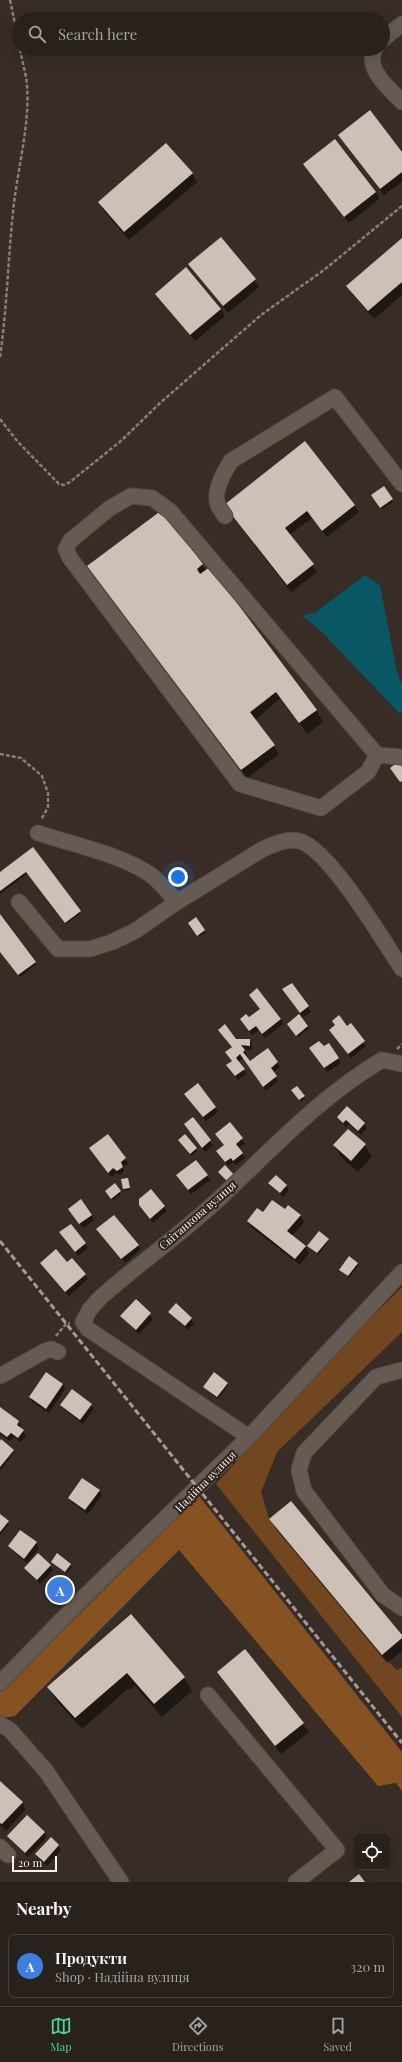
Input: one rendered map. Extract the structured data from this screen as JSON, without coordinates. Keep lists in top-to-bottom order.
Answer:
{
  "streets": {
    "street": ["Світанкова вулиця", "Надійна вулиця"]
  },
  "scale_bar": "20 m",
  "page": {
    "search": "Search here",
    "pins": "A",
    "scale": "20 m",
    "heading": "Nearby",
    "list": [
      {
        "mark": "A",
        "name": "Продукти",
        "note": "Shop · Надійна вулиця",
        "value": "320 m"
      }
    ],
    "nav": ["Map", "Directions", "Saved"]
  }
}
